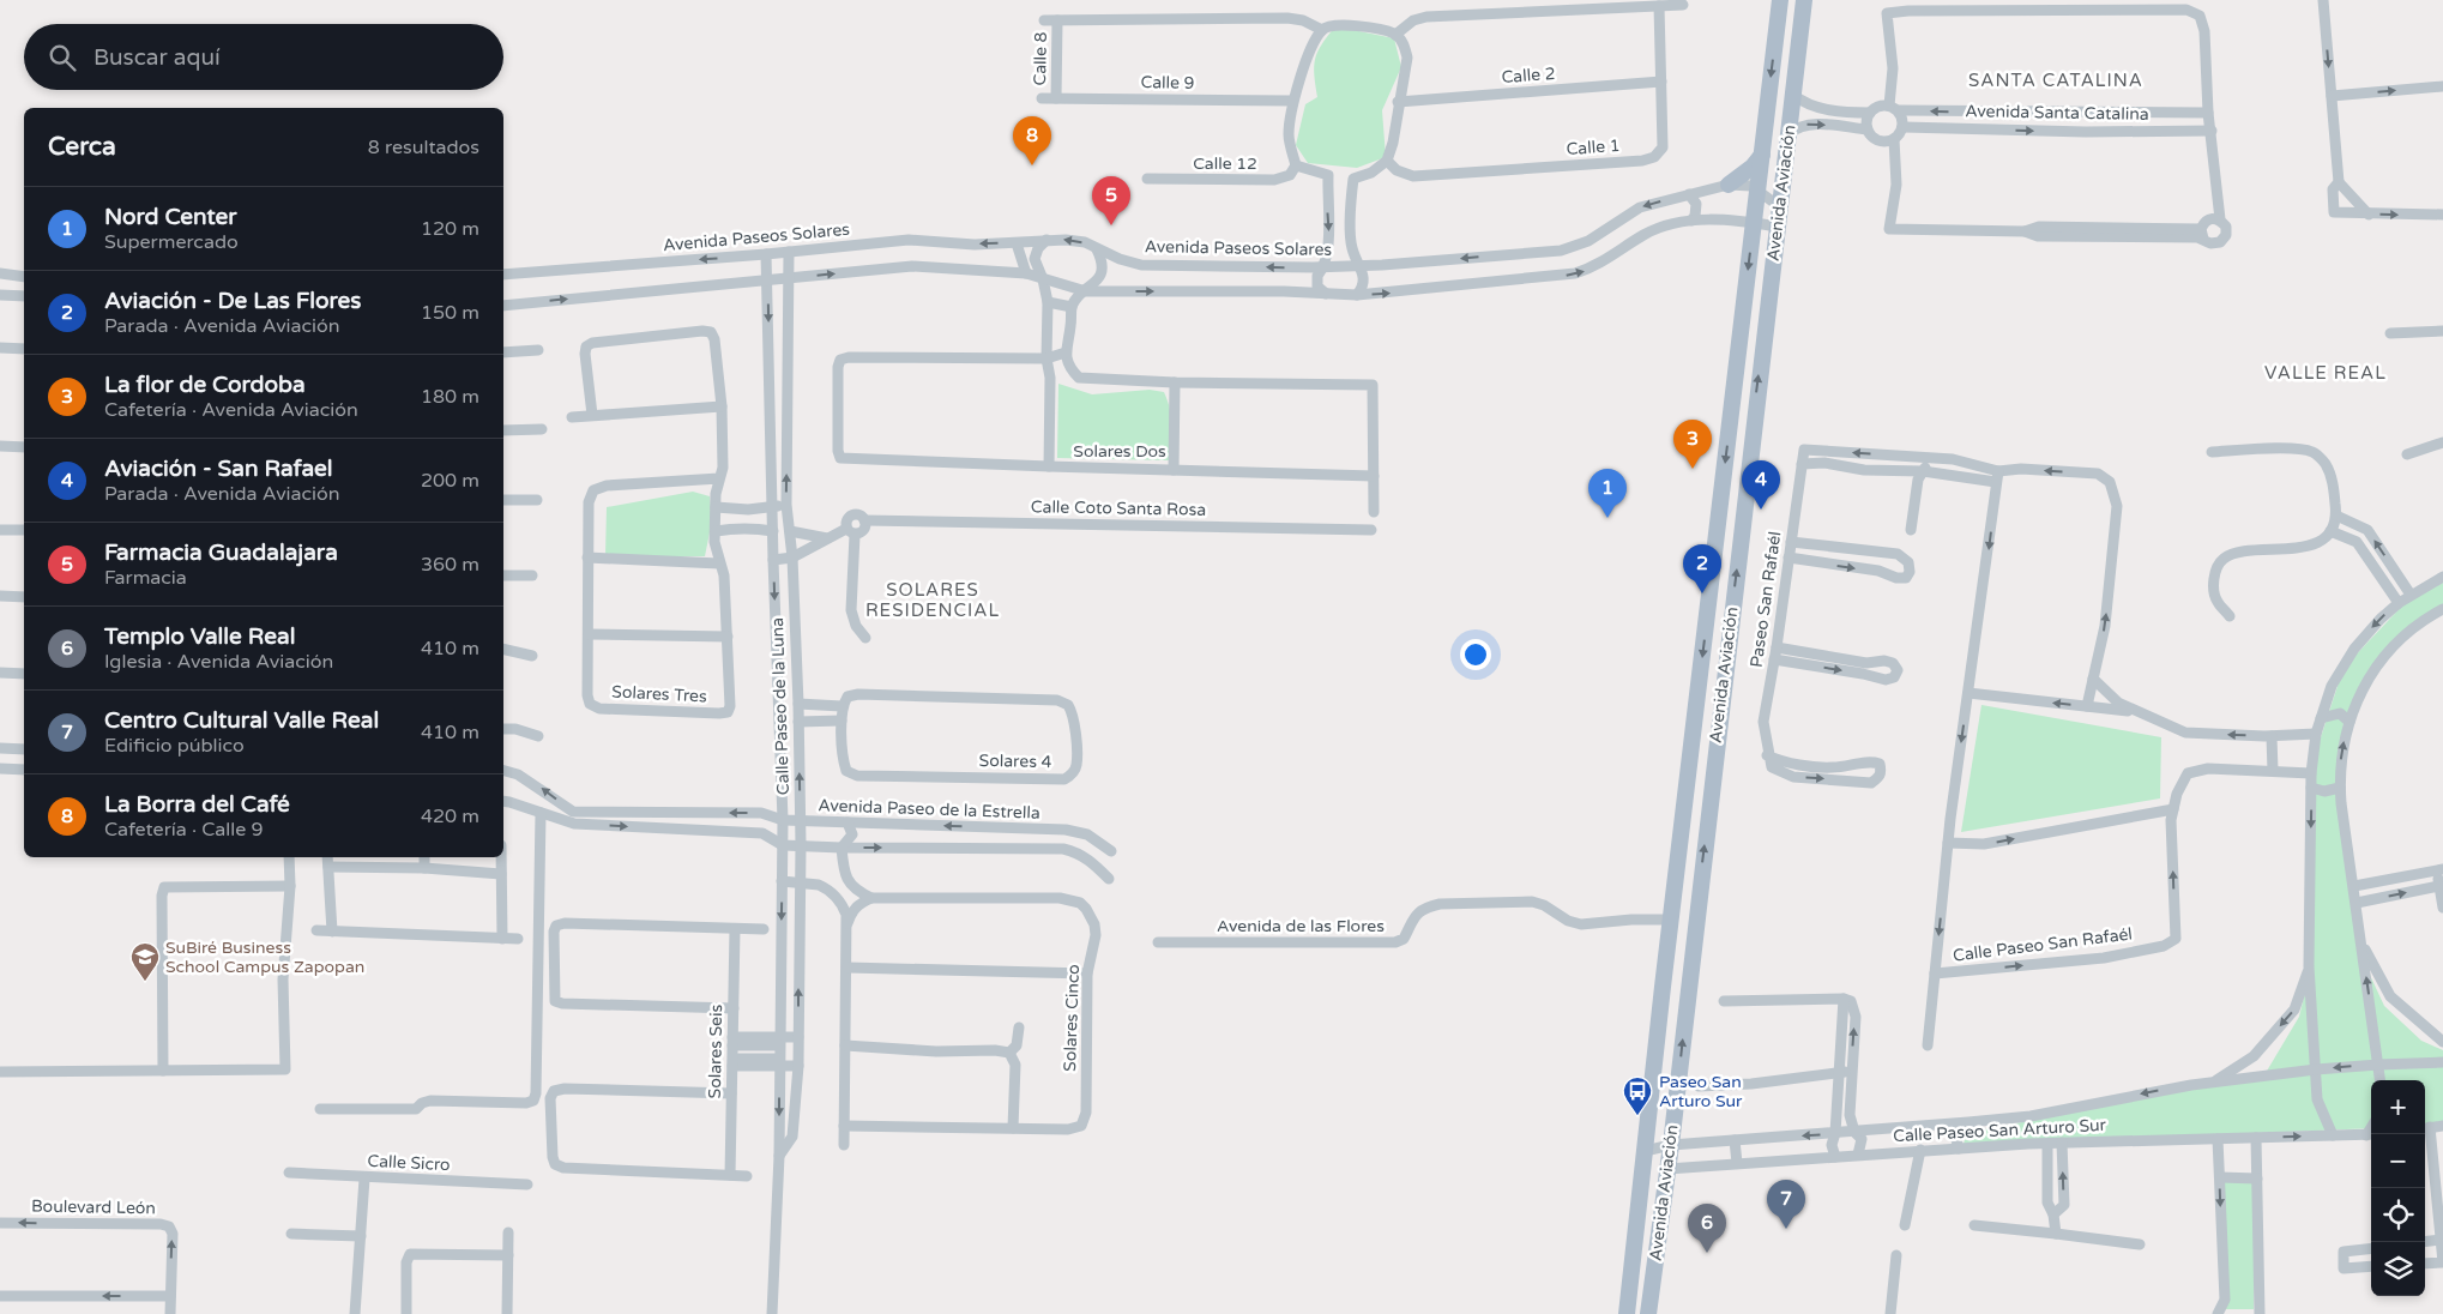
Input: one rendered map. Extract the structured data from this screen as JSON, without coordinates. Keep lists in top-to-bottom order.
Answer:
{
  "streets": {
    "main road": ["Avenida Aviación"],
    "street": [
      "Calle 8",
      "Calle 2",
      "Calle 9",
      "Avenida Santa Catalina",
      "Calle 1",
      "Calle 12",
      "Avenida Paseos Solares",
      "Solares Dos",
      "Calle Coto Santa Rosa",
      "Paseo San Rafaél",
      "Solares Tres",
      "Calle Paseo de la Luna",
      "Solares 4",
      "Avenida Paseo de la Estrella",
      "Avenida de las Flores",
      "Calle Paseo San Rafaél",
      "Solares Cinco",
      "Solares Seis",
      "Calle Paseo San Arturo Sur",
      "Calle Sicro",
      "Boulevard León"
    ]
  },
  "crossings": [
    ["Calle 8", "Calle 9"],
    ["Calle 2", "Calle 1"],
    ["Avenida Aviación", "Avenida Paseos Solares"],
    ["Avenida Aviación", "Avenida de las Flores"],
    ["Avenida Aviación", "Calle Paseo San Arturo Sur"],
    ["Avenida Paseos Solares", "Solares Dos"],
    ["Avenida Paseos Solares", "Calle Paseo de la Luna"],
    ["Calle Coto Santa Rosa", "Calle Paseo de la Luna"],
    ["Calle Paseo de la Luna", "Solares 4"],
    ["Calle Paseo de la Luna", "Avenida Paseo de la Estrella"]
  ],
  "districts": ["SANTA CATALINA", "VALLE REAL", "SOLARES RESIDENCIAL"],
  "places": {
    "school or university": ["SuBiré Business School Campus Zapopan"],
    "bus stop": ["Paseo San Arturo Sur"]
  },
  "page": {
    "search": "Buscar aquí",
    "heading": ["Cerca", "8 resultados"],
    "pins": [
      "8",
      "5",
      "3",
      "4",
      "1",
      "2",
      "7",
      "6"
    ],
    "list": [
      {
        "mark": "1",
        "name": "Nord Center",
        "note": "Supermercado",
        "value": "120 m"
      },
      {
        "mark": "2",
        "name": "Aviación - De Las Flores",
        "note": "Parada · Avenida Aviación",
        "value": "150 m"
      },
      {
        "mark": "3",
        "name": "La flor de Cordoba",
        "note": "Cafetería · Avenida Aviación",
        "value": "180 m"
      },
      {
        "mark": "4",
        "name": "Aviación - San Rafael",
        "note": "Parada · Avenida Aviación",
        "value": "200 m"
      },
      {
        "mark": "5",
        "name": "Farmacia Guadalajara",
        "note": "Farmacia",
        "value": "360 m"
      },
      {
        "mark": "6",
        "name": "Templo Valle Real",
        "note": "Iglesia · Avenida Aviación",
        "value": "410 m"
      },
      {
        "mark": "7",
        "name": "Centro Cultural Valle Real",
        "note": "Edificio público",
        "value": "410 m"
      },
      {
        "mark": "8",
        "name": "La Borra del Café",
        "note": "Cafetería · Calle 9",
        "value": "420 m"
      }
    ],
    "map_buttons": ["+", "−"]
  }
}
